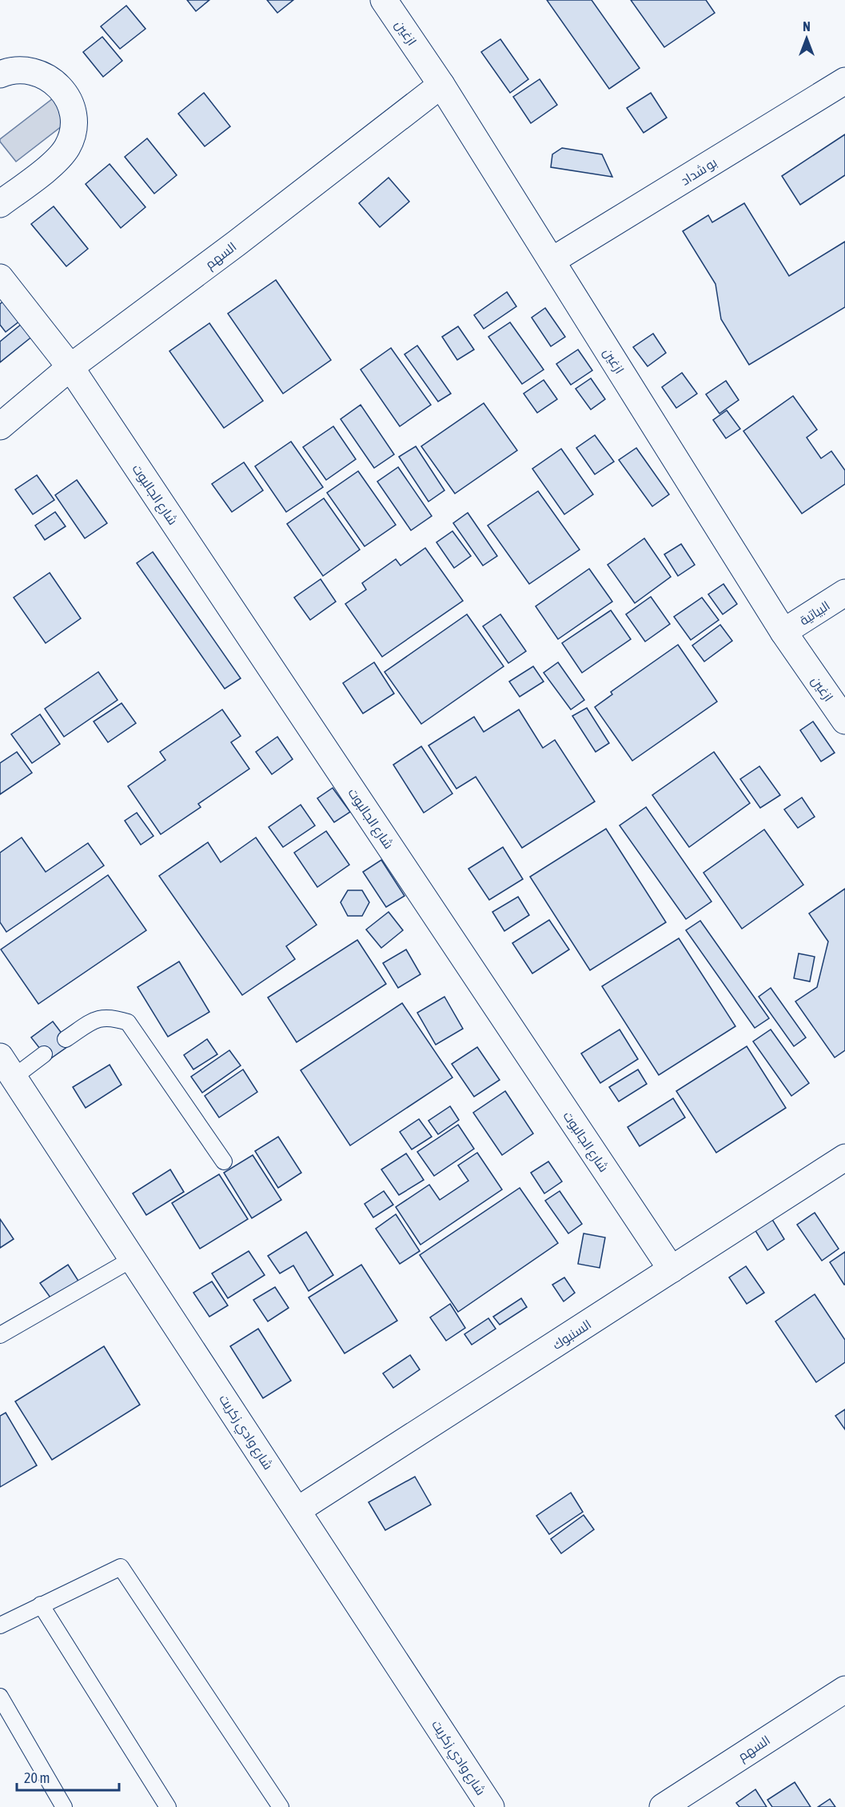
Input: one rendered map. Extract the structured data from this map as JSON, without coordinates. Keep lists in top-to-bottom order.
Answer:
{
  "streets": {
    "street": [
      "ازغين",
      "بو شداد",
      "السهم",
      "شارع الجالبوت",
      "البياتية",
      "السنبوك",
      "شارع وادي زكريت"
    ]
  },
  "crossings": [
    ["ازغين", "بو شداد"],
    ["ازغين", "السهم"],
    ["ازغين", "البياتية"],
    ["السهم", "شارع الجالبوت"],
    ["شارع الجالبوت", "السنبوك"],
    ["السنبوك", "شارع وادي زكريت"]
  ],
  "scale_bar": "20 m",
  "north": "top"
}
